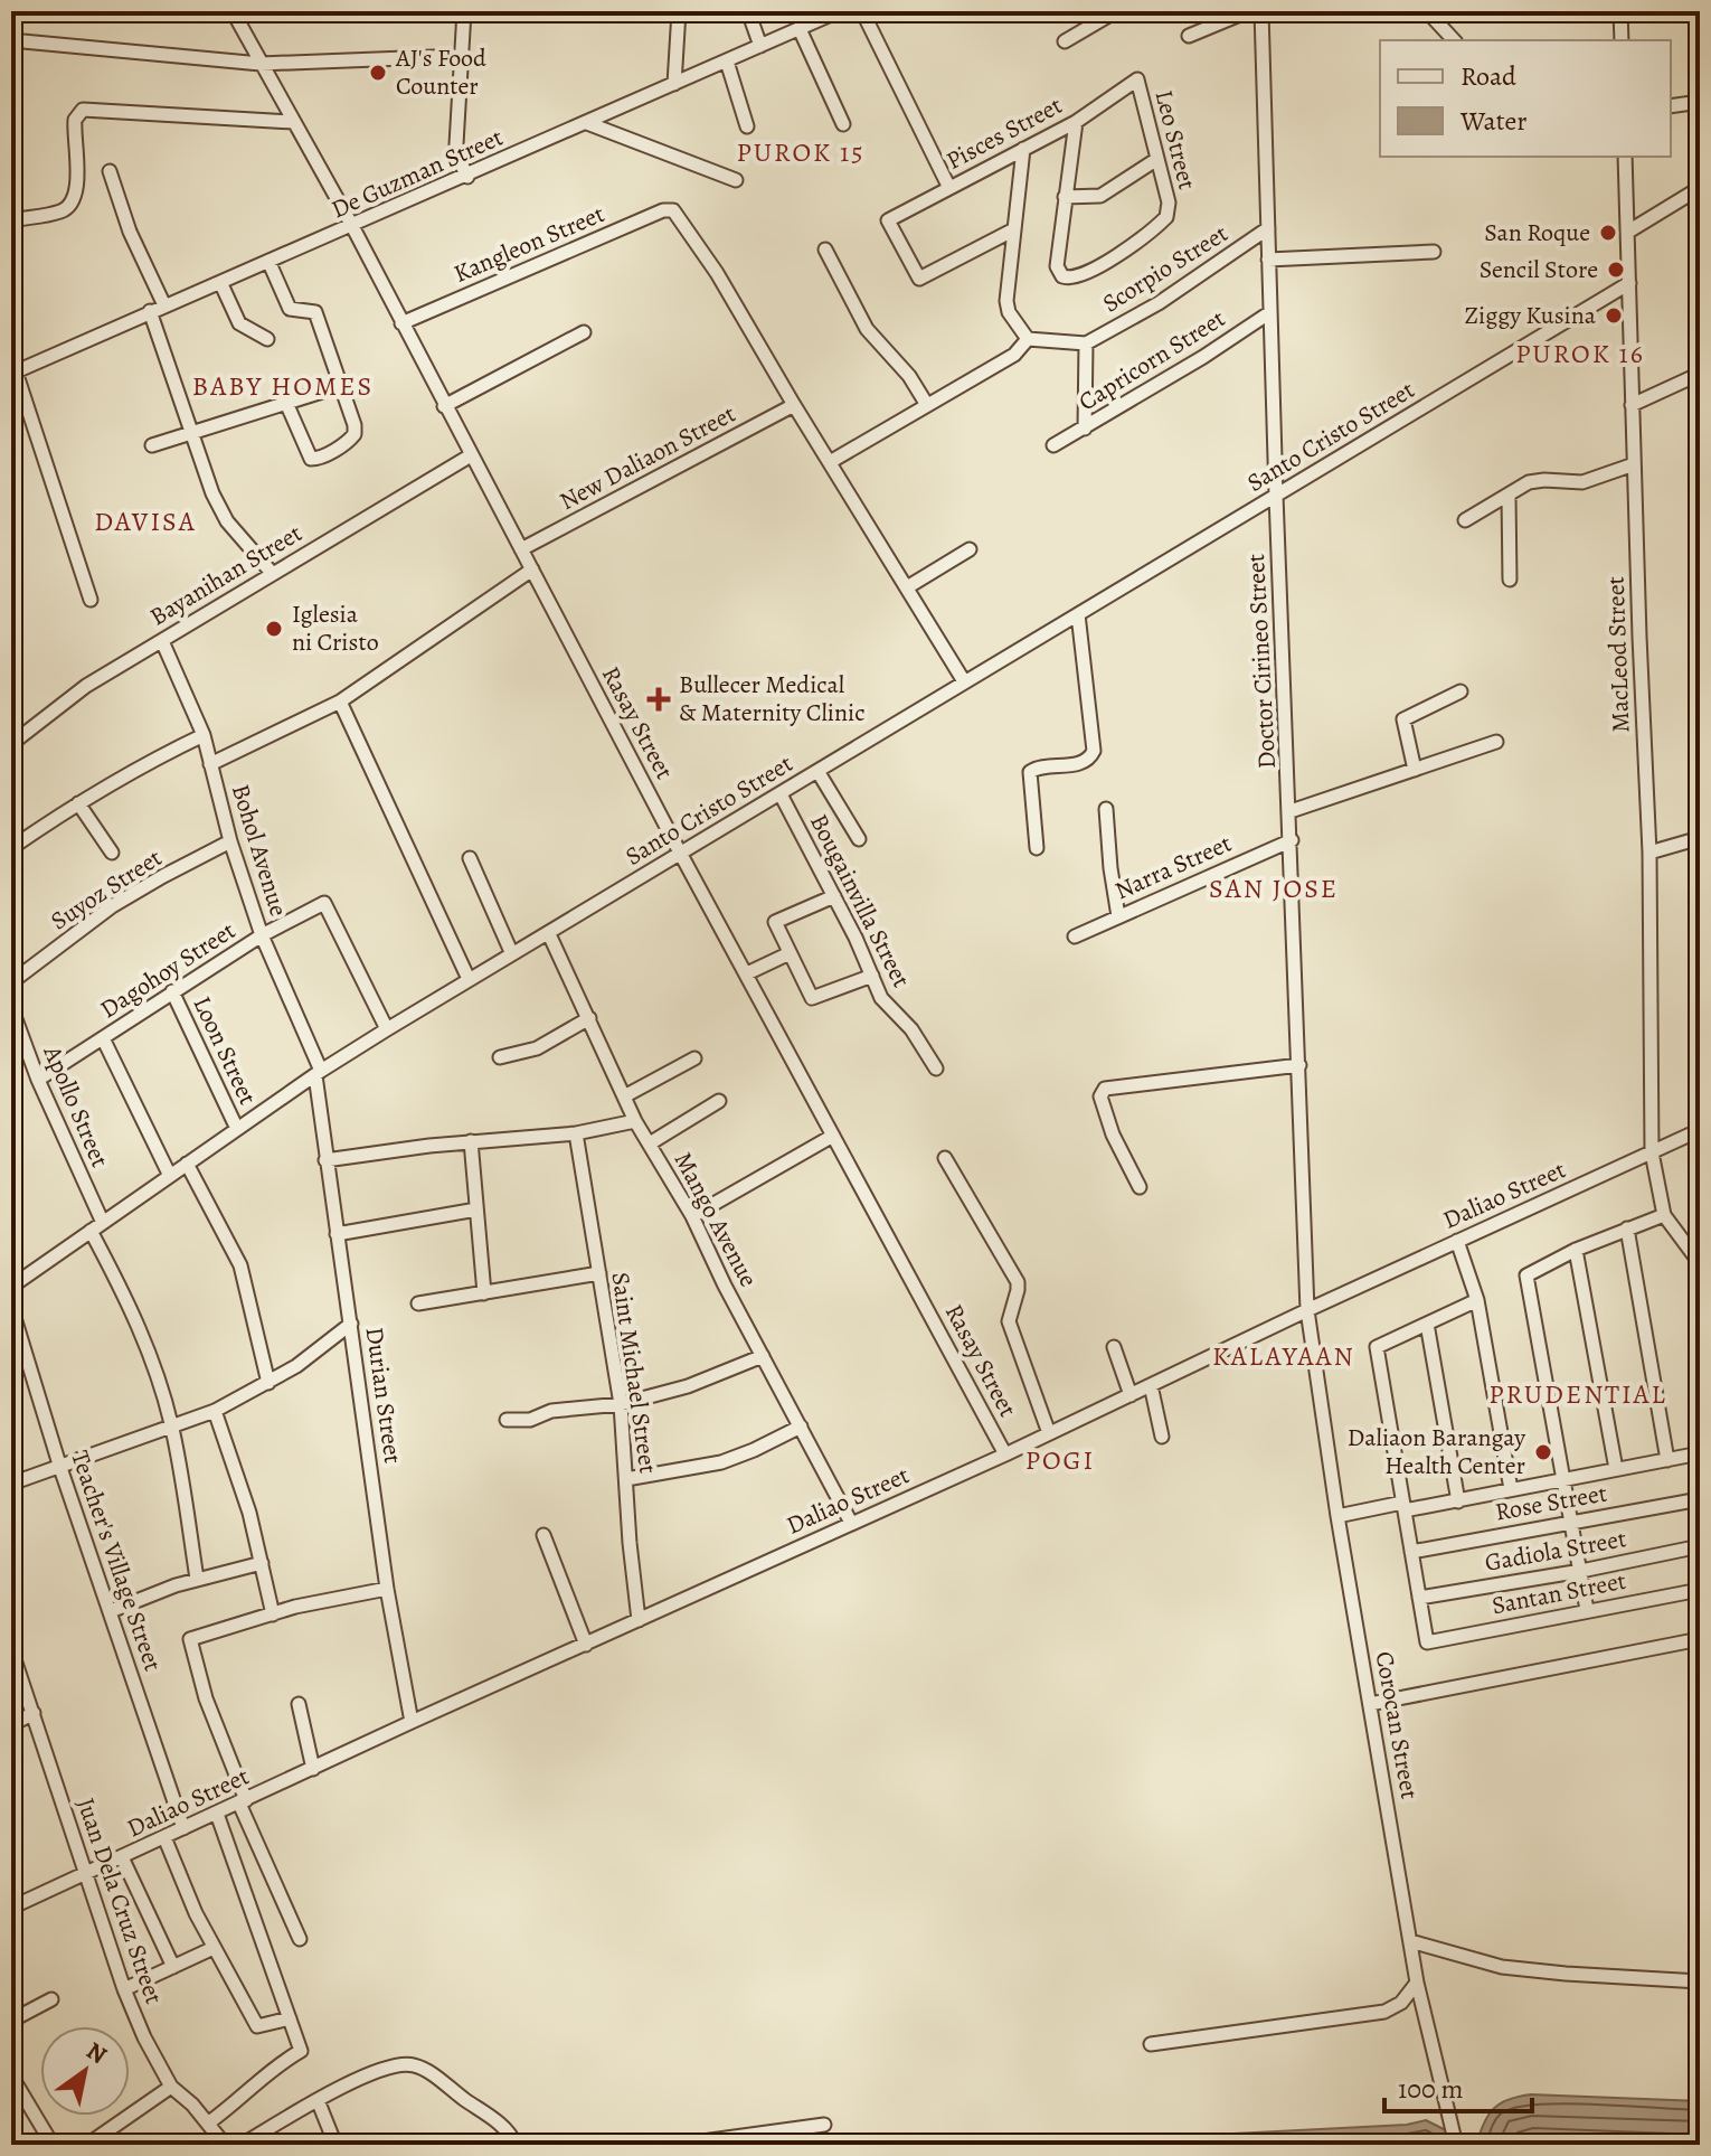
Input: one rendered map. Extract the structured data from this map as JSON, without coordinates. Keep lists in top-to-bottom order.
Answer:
{
  "streets": {
    "street": [
      "Pisces Street",
      "Leo Street",
      "De Guzman Street",
      "Kangleon Street",
      "Scorpio Street",
      "Capricorn Street",
      "Santo Cristo Street",
      "New Daliaon Street",
      "Bayanihan Street",
      "MacLeod Street",
      "Doctor Cirineo Street",
      "Rasay Street",
      "Bohol Avenue",
      "Narra Street",
      "Suyoz Street",
      "Bougainvilla Street",
      "Dagohoy Street",
      "Loon Street",
      "Apollo Street",
      "Daliao Street",
      "Mango Avenue",
      "Saint Michael Street",
      "Durian Street",
      "Rose Street",
      "Gadiola Street",
      "Teacher's Village Street",
      "Santan Street",
      "Corocan Street",
      "Juan Dela Cruz Street"
    ]
  },
  "crossings": [
    ["Pisces Street", "Leo Street"],
    ["De Guzman Street", "Rasay Street"],
    ["Kangleon Street", "New Daliaon Street"],
    ["Kangleon Street", "Rasay Street"],
    ["Scorpio Street", "Doctor Cirineo Street"],
    ["Capricorn Street", "Doctor Cirineo Street"],
    ["Santo Cristo Street", "MacLeod Street"],
    ["Santo Cristo Street", "Doctor Cirineo Street"],
    ["Santo Cristo Street", "Rasay Street"],
    ["Santo Cristo Street", "Bohol Avenue"],
    ["Santo Cristo Street", "Bougainvilla Street"],
    ["Santo Cristo Street", "Dagohoy Street"],
    ["Santo Cristo Street", "Loon Street"],
    ["Santo Cristo Street", "Apollo Street"],
    ["Santo Cristo Street", "Mango Avenue"],
    ["Santo Cristo Street", "Durian Street"],
    ["New Daliaon Street", "Rasay Street"],
    ["Bayanihan Street", "Rasay Street"],
    ["Bayanihan Street", "Bohol Avenue"],
    ["MacLeod Street", "Daliao Street"],
    ["Doctor Cirineo Street", "Narra Street"],
    ["Doctor Cirineo Street", "Daliao Street"],
    ["Doctor Cirineo Street", "Corocan Street"],
    ["Rasay Street", "Daliao Street"],
    ["Bohol Avenue", "Suyoz Street"],
    ["Bohol Avenue", "Dagohoy Street"],
    ["Bohol Avenue", "Durian Street"],
    ["Dagohoy Street", "Loon Street"],
    ["Dagohoy Street", "Apollo Street"],
    ["Daliao Street", "Mango Avenue"],
    ["Daliao Street", "Saint Michael Street"],
    ["Daliao Street", "Durian Street"],
    ["Daliao Street", "Teacher's Village Street"],
    ["Daliao Street", "Corocan Street"],
    ["Daliao Street", "Juan Dela Cruz Street"],
    ["Gadiola Street", "Santan Street"]
  ],
  "districts": [
    "PUROK 15",
    "PUROK 16",
    "BABY HOMES",
    "DAVISA",
    "SAN JOSE",
    "KALAYAAN",
    "PRUDENTIAL",
    "POGI"
  ],
  "places": {
    "other": [
      "AJ's Food Counter",
      "San Roque",
      "Sencil Store",
      "Ziggy Kusina",
      "Iglesia ni Cristo",
      "Daliaon Barangay Health Center"
    ],
    "health": ["Bullecer Medical & Maternity Clinic"]
  },
  "legend": ["Road", "Water"],
  "scale_bar": "100 m",
  "north": "top right"
}
